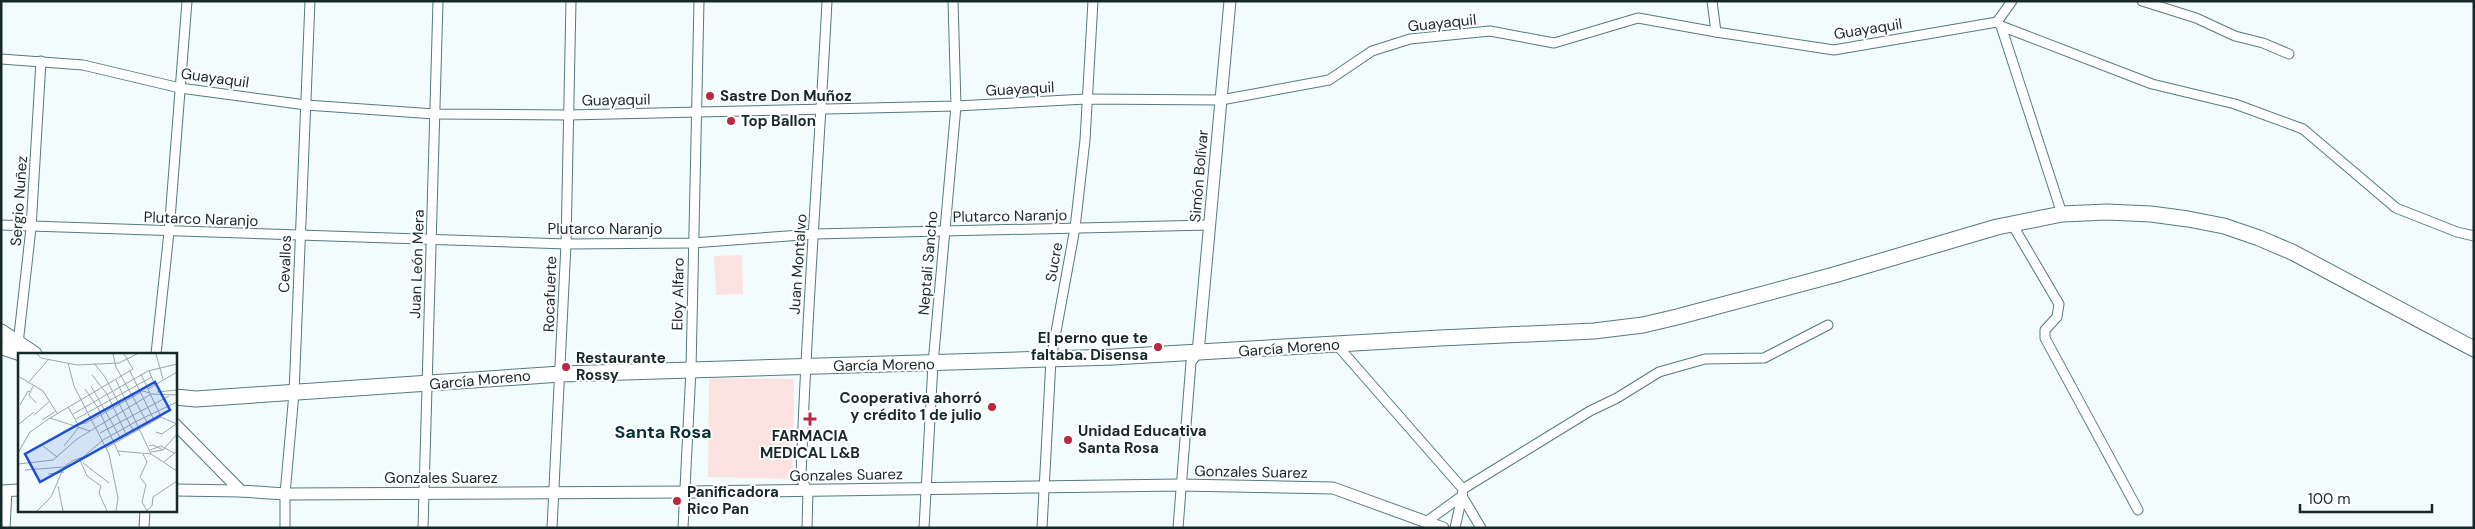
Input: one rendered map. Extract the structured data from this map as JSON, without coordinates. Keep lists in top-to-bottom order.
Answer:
{
  "streets": {
    "highway": ["García Moreno"],
    "street": [
      "Guayaquil",
      "Simón Bolívar",
      "Sergio Nuñez",
      "Plutarco Naranjo",
      "Sucre",
      "Neptali Sancho",
      "Cevallos",
      "Juan León Mera",
      "Juan Montalvo",
      "Rocafuerte",
      "Eloy Alfaro",
      "Gonzales Suarez"
    ]
  },
  "crossings": [
    ["Guayaquil", "Simón Bolívar"],
    ["Guayaquil", "Sergio Nuñez"],
    ["Guayaquil", "Sucre"],
    ["Guayaquil", "Neptali Sancho"],
    ["Guayaquil", "Cevallos"],
    ["Guayaquil", "Juan León Mera"],
    ["Guayaquil", "Juan Montalvo"],
    ["Guayaquil", "Rocafuerte"],
    ["Guayaquil", "Eloy Alfaro"],
    ["Simón Bolívar", "Plutarco Naranjo"],
    ["Simón Bolívar", "García Moreno"],
    ["Sergio Nuñez", "Plutarco Naranjo"],
    ["Plutarco Naranjo", "Sucre"],
    ["Plutarco Naranjo", "Neptali Sancho"],
    ["Plutarco Naranjo", "Cevallos"],
    ["Plutarco Naranjo", "Juan León Mera"],
    ["Plutarco Naranjo", "Juan Montalvo"],
    ["Plutarco Naranjo", "Rocafuerte"],
    ["Plutarco Naranjo", "Eloy Alfaro"],
    ["Sucre", "García Moreno"],
    ["Sucre", "Gonzales Suarez"],
    ["Neptali Sancho", "García Moreno"],
    ["Neptali Sancho", "Gonzales Suarez"],
    ["Cevallos", "García Moreno"],
    ["Cevallos", "Gonzales Suarez"],
    ["Juan León Mera", "García Moreno"],
    ["Juan León Mera", "Gonzales Suarez"],
    ["Juan Montalvo", "García Moreno"],
    ["Juan Montalvo", "Gonzales Suarez"],
    ["Rocafuerte", "García Moreno"],
    ["Rocafuerte", "Gonzales Suarez"],
    ["Eloy Alfaro", "García Moreno"],
    ["Eloy Alfaro", "Gonzales Suarez"]
  ],
  "districts": ["Santa Rosa"],
  "places": {
    "other": [
      "Sastre Don Muñoz",
      "Top Ballon",
      "El perno que te faltaba. Disensa",
      "Restaurante Rossy",
      "Cooperativa ahorró y crédito 1 de julio",
      "Unidad Educativa Santa Rosa",
      "Panificadora Rico Pan"
    ],
    "health": ["FARMACIA MEDICAL L&B"]
  },
  "scale_bar": "100 m"
}
